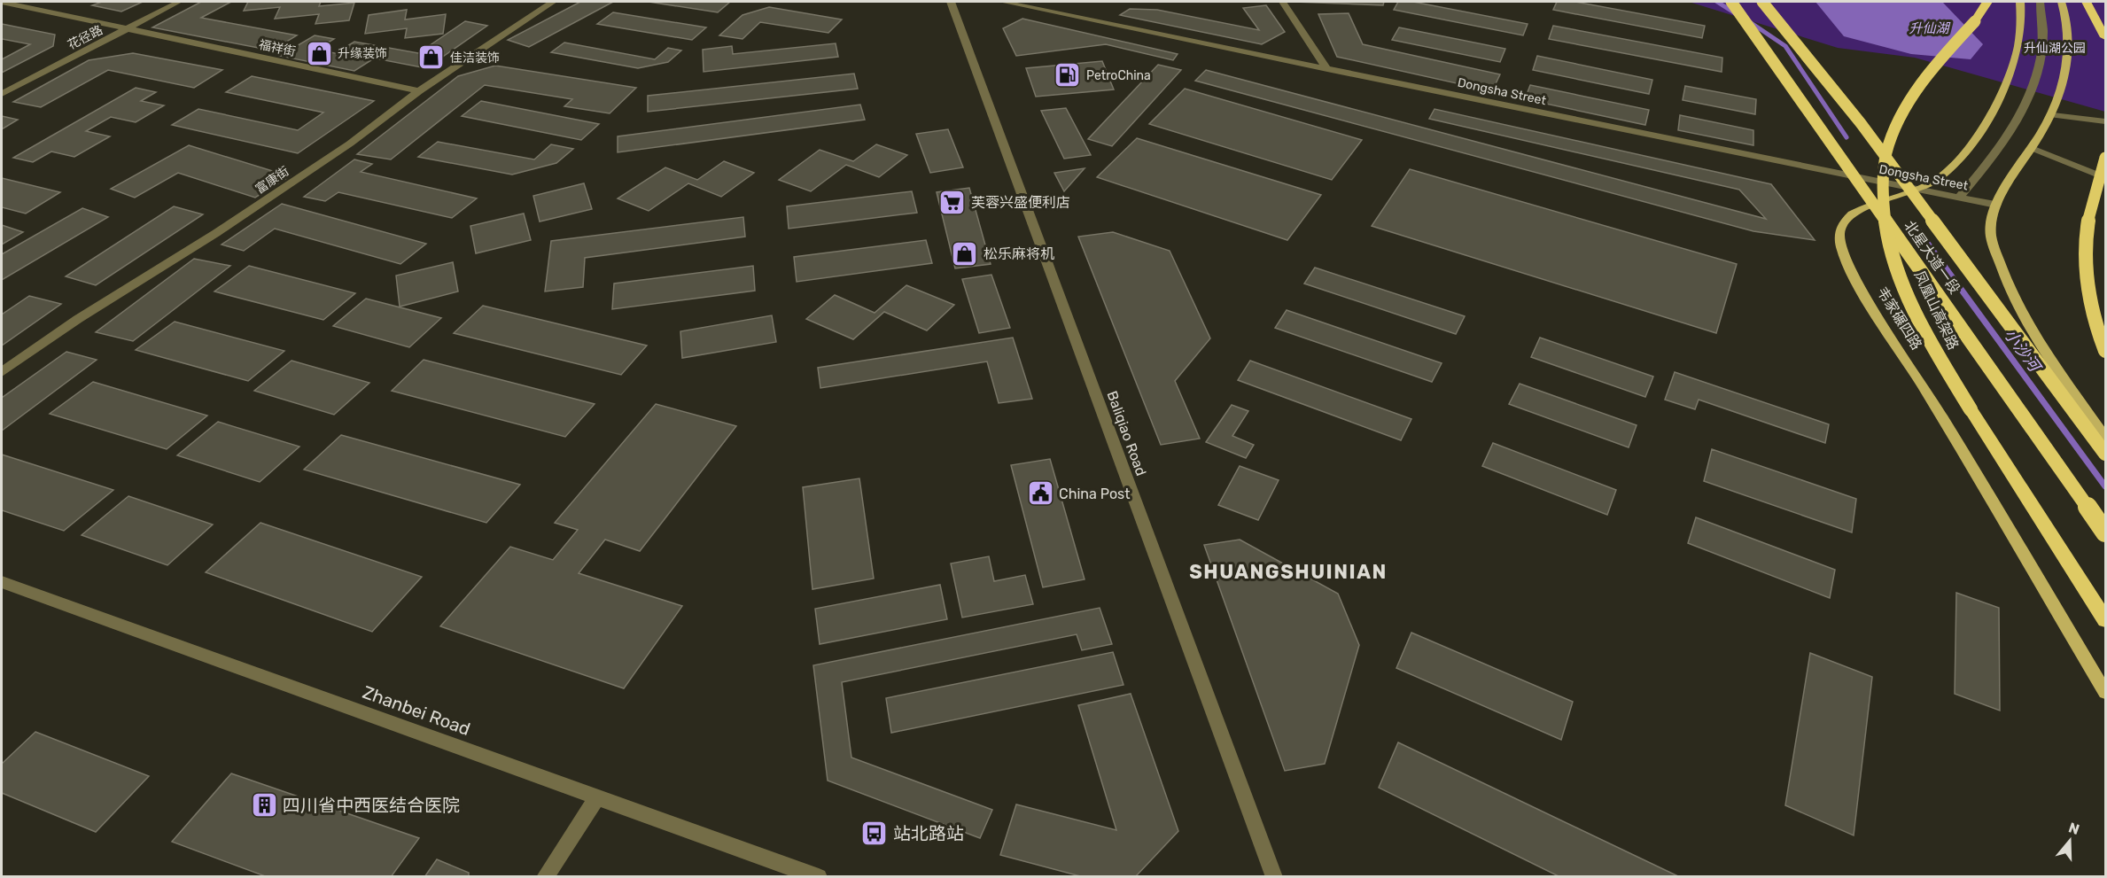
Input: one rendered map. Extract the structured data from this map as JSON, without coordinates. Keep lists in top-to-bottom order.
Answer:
{
  "streets": {
    "highway": ["北星大道一段", "凤凰山高架路"],
    "main road": ["韦家碾四路"],
    "street": [
      "花径路",
      "福祥街",
      "Dongsha Street",
      "富康街",
      "Baliqiao Road",
      "Zhanbei Road"
    ]
  },
  "crossings": [
    ["花径路", "福祥街"],
    ["福祥街", "富康街"],
    ["Dongsha Street", "韦家碾四路"]
  ],
  "districts": ["SHUANGSHUINIAN"],
  "water": ["升仙湖", "小沙河"],
  "parks": ["升仙湖公园"],
  "places": {
    "shop": ["升缘装饰", "佳洁装饰", "松乐麻将机"],
    "fuel station": ["PetroChina"],
    "supermarket": ["芙蓉兴盛便利店"],
    "public building": ["China Post"],
    "building": ["四川省中西医结合医院"],
    "bus stop": ["站北路站"]
  },
  "north": "top"
}
